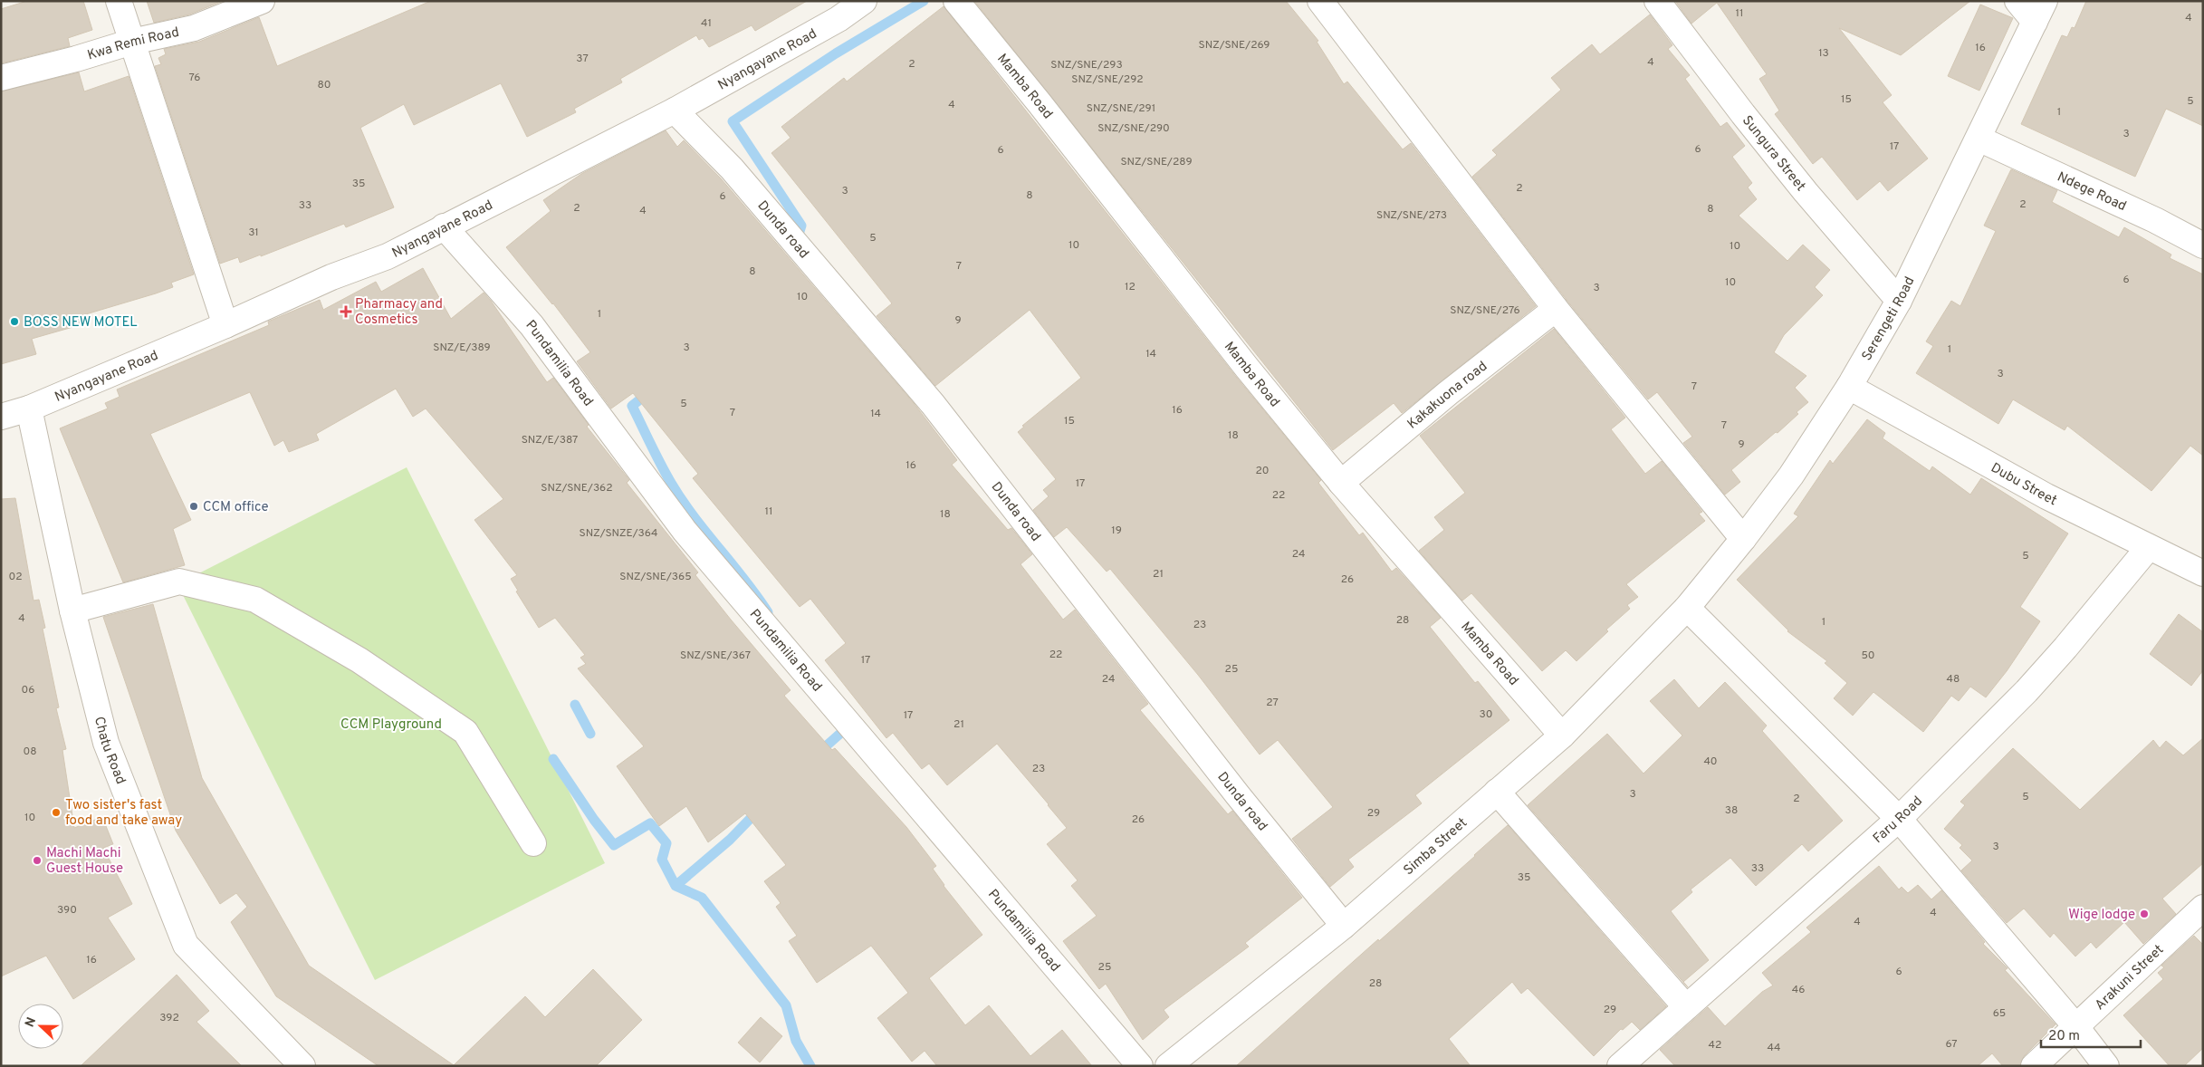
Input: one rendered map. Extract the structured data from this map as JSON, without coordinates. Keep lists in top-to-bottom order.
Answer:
{
  "streets": {
    "street": [
      "Kwa Remi Road",
      "Nyangayane Road",
      "Mamba Road",
      "Sungura Street",
      "Ndege Road",
      "Dunda road",
      "Serengeti Road",
      "Pundamilia Road",
      "Kakakuona road",
      "Dubu Street",
      "Chatu Road",
      "Faru Road",
      "Simba Street",
      "Arakuni Street"
    ]
  },
  "crossings": [
    ["Nyangayane Road", "Dunda road"],
    ["Nyangayane Road", "Pundamilia Road"],
    ["Nyangayane Road", "Chatu Road"],
    ["Mamba Road", "Kakakuona road"],
    ["Mamba Road", "Simba Street"],
    ["Sungura Street", "Serengeti Road"],
    ["Ndege Road", "Serengeti Road"],
    ["Dunda road", "Simba Street"],
    ["Serengeti Road", "Dubu Street"],
    ["Serengeti Road", "Simba Street"],
    ["Dubu Street", "Faru Road"]
  ],
  "parks": ["CCM Playground"],
  "places": {
    "health": ["Pharmacy and Cosmetics"],
    "other": [
      "BOSS NEW MOTEL",
      "CCM office",
      "Two sister's fast food and take away",
      "Machi Machi Guest House",
      "Wige lodge"
    ]
  },
  "house_numbers": [
    "11",
    "4",
    "41",
    "SNZ/SNE/269",
    "16",
    "13",
    "37",
    "4",
    "2",
    "SNZ/SNE/293",
    "76",
    "SNZ/SNE/292",
    "80",
    "15",
    "5",
    "4",
    "SNZ/SNE/291",
    "1",
    "SNZ/SNE/290",
    "3",
    "17",
    "6",
    "6",
    "SNZ/SNE/289",
    "35",
    "2",
    "3",
    "8",
    "6",
    "2",
    "33",
    "2",
    "8",
    "4",
    "SNZ/SNE/273",
    "31",
    "5",
    "10",
    "10",
    "7",
    "8",
    "6",
    "10",
    "12",
    "3",
    "10",
    "SNZ/SNE/276",
    "1",
    "9",
    "SNZ/E/389",
    "3",
    "1",
    "14",
    "3",
    "7",
    "5",
    "16",
    "7",
    "14",
    "15",
    "7",
    "18",
    "SNZ/E/387",
    "9",
    "16",
    "20",
    "17",
    "SNZ/SNE/362",
    "22",
    "11",
    "18",
    "19",
    "SNZ/SNZE/364",
    "24",
    "5",
    "21",
    "02",
    "SNZ/SNE/365",
    "26",
    "4",
    "28",
    "1",
    "23",
    "22",
    "SNZ/SNE/367",
    "50",
    "17",
    "25",
    "24",
    "48",
    "06",
    "27",
    "30",
    "17",
    "21",
    "08",
    "40",
    "23",
    "3",
    "5",
    "2",
    "38",
    "29",
    "10",
    "26",
    "3",
    "33",
    "35",
    "390",
    "4",
    "4",
    "16",
    "25",
    "6",
    "28",
    "46",
    "29",
    "65",
    "392",
    "67",
    "42",
    "44"
  ],
  "scale_bar": "20 m",
  "north": "left"
}
